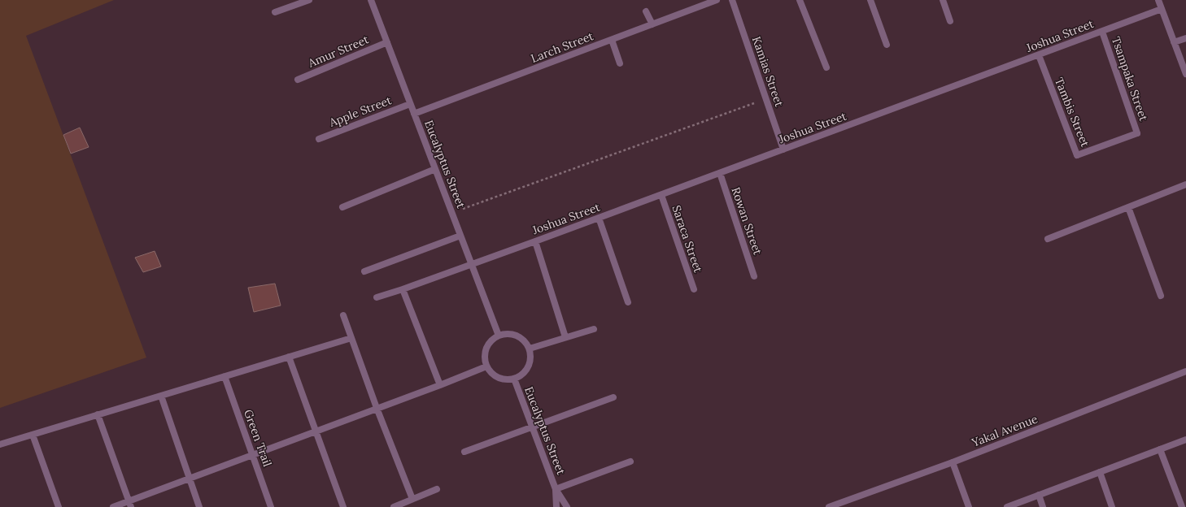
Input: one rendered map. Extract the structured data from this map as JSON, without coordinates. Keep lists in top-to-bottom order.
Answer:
{
  "streets": {
    "street": [
      "Joshua Street",
      "Larch Street",
      "Amur Street",
      "Kamias Street",
      "Tsampaka Street",
      "Apple Street",
      "Tambis Street",
      "Eucalyptus Street",
      "Rowan Street",
      "Saraca Street",
      "Yakal Avenue",
      "Green Trail"
    ]
  },
  "crossings": [
    ["Joshua Street", "Kamias Street"],
    ["Joshua Street", "Tsampaka Street"],
    ["Joshua Street", "Tambis Street"],
    ["Joshua Street", "Eucalyptus Street"],
    ["Joshua Street", "Rowan Street"],
    ["Joshua Street", "Saraca Street"],
    ["Larch Street", "Eucalyptus Street"],
    ["Amur Street", "Eucalyptus Street"],
    ["Tsampaka Street", "Tambis Street"],
    ["Apple Street", "Eucalyptus Street"]
  ]
}
